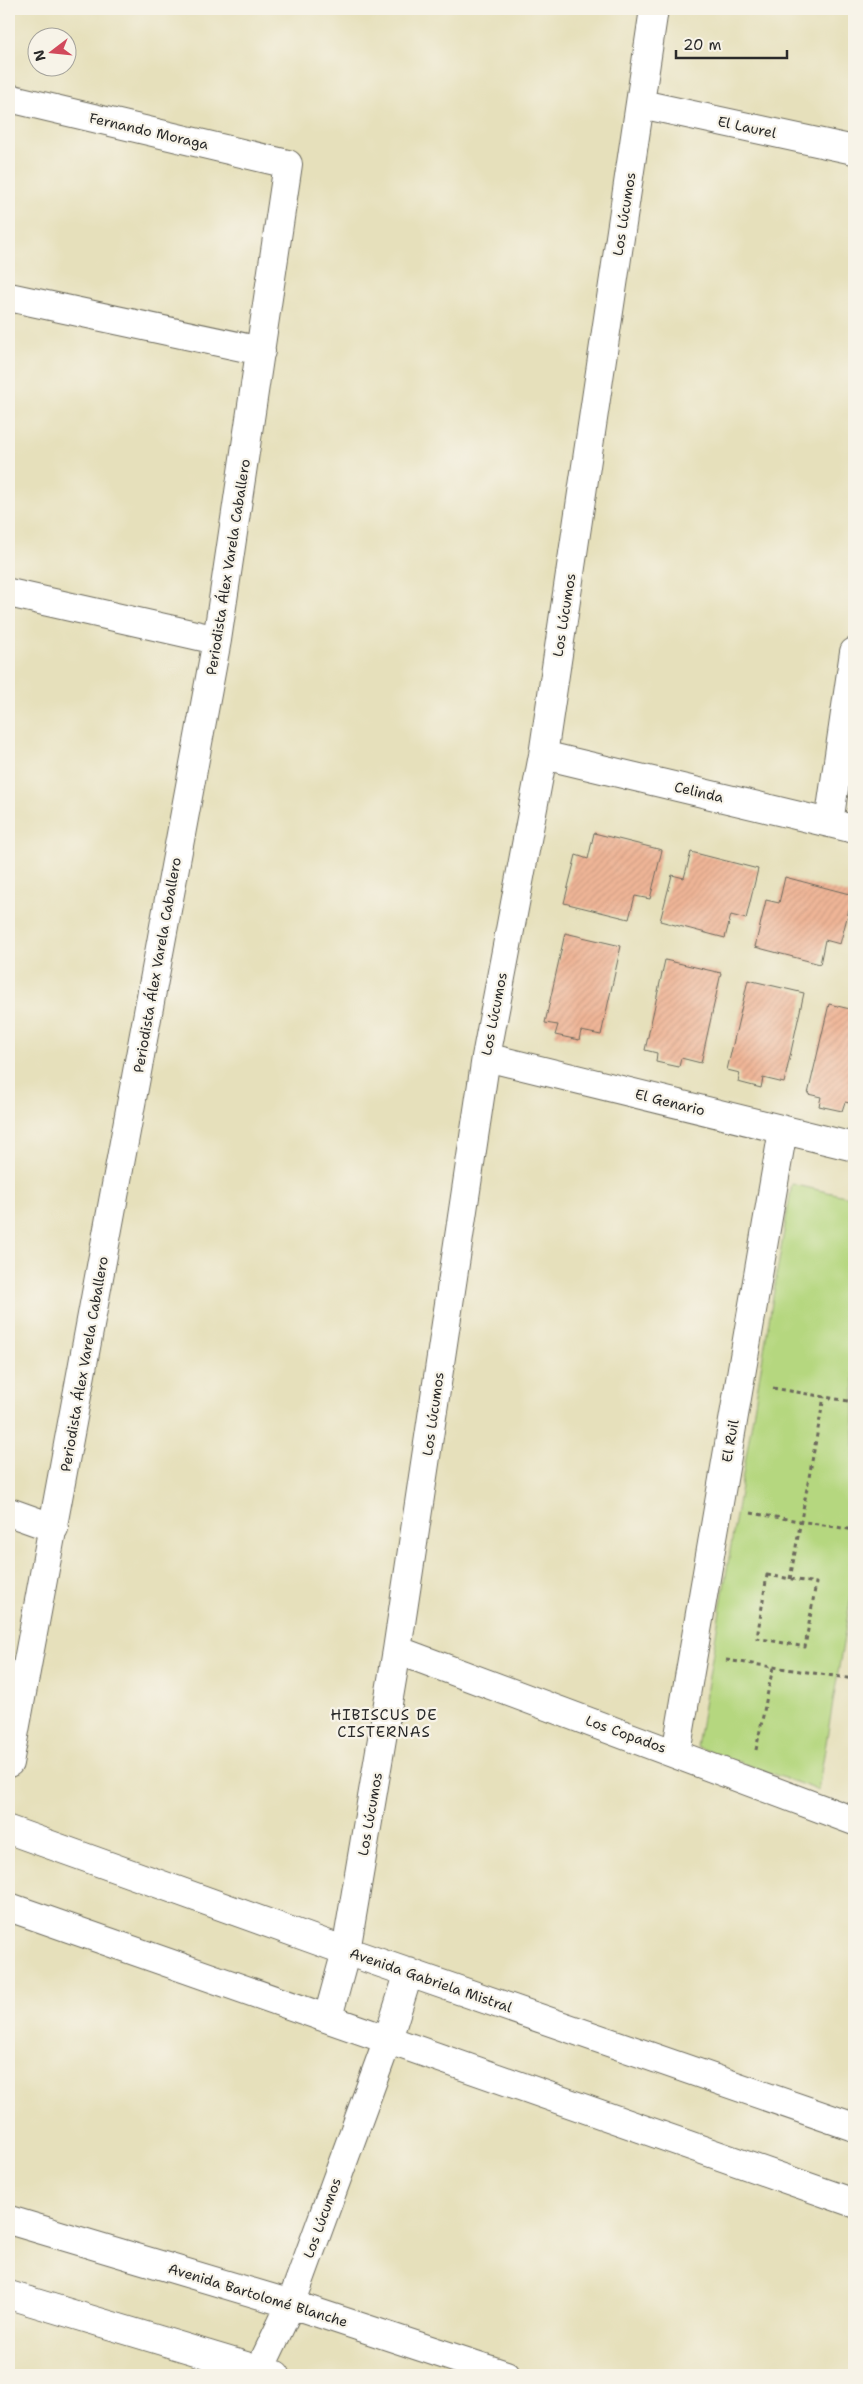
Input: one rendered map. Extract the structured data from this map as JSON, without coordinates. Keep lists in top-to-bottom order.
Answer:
{
  "streets": {
    "street": [
      "El Laurel",
      "Fernando Moraga",
      "Los Lúcumos",
      "Periodista Álex Varela Caballero",
      "Celinda",
      "El Genario",
      "El Ruil",
      "Los Copados",
      "Avenida Gabriela Mistral",
      "Avenida Bartolomé Blanche"
    ]
  },
  "crossings": [
    ["El Laurel", "Los Lúcumos"],
    ["Fernando Moraga", "Periodista Álex Varela Caballero"],
    ["Los Lúcumos", "Celinda"],
    ["Los Lúcumos", "El Genario"],
    ["Los Lúcumos", "Los Copados"],
    ["Los Lúcumos", "Avenida Gabriela Mistral"],
    ["Los Lúcumos", "Avenida Bartolomé Blanche"],
    ["El Genario", "El Ruil"],
    ["El Ruil", "Los Copados"]
  ],
  "districts": ["HIBISCUS DE CISTERNAS"],
  "scale_bar": "20 m",
  "north": "left"
}
